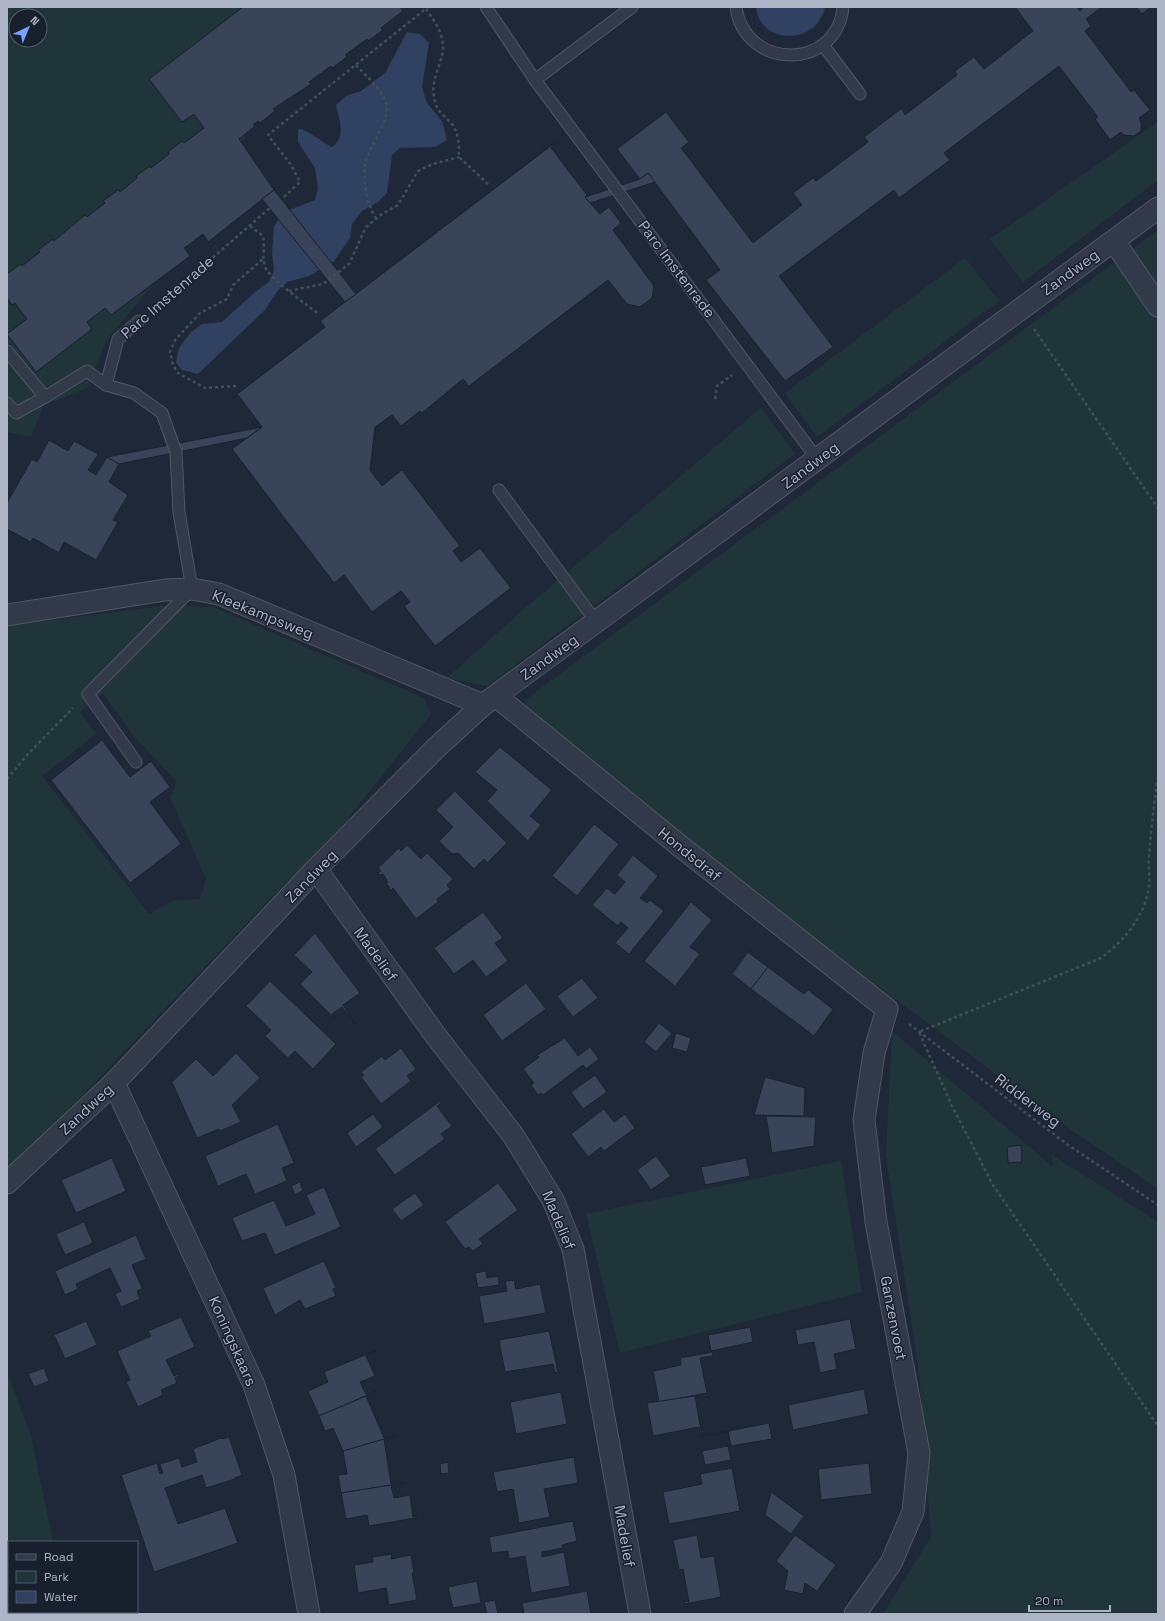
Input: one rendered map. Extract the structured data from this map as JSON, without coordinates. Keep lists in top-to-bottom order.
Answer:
{
  "streets": {
    "street": [
      "Zandweg",
      "Kleekampsweg",
      "Hondsdraf",
      "Madelief",
      "Ganzenvoet",
      "Koningskaars"
    ],
    "lane": ["Parc Imstenrade"],
    "path": ["Ridderweg"]
  },
  "crossings": [
    ["Parc Imstenrade", "Zandweg"],
    ["Zandweg", "Kleekampsweg"],
    ["Zandweg", "Hondsdraf"],
    ["Zandweg", "Madelief"],
    ["Zandweg", "Koningskaars"],
    ["Kleekampsweg", "Hondsdraf"],
    ["Hondsdraf", "Ridderweg"],
    ["Hondsdraf", "Ganzenvoet"],
    ["Ridderweg", "Ganzenvoet"]
  ],
  "legend": ["Road", "Park", "Water"],
  "scale_bar": "20 m",
  "north": "top right"
}
